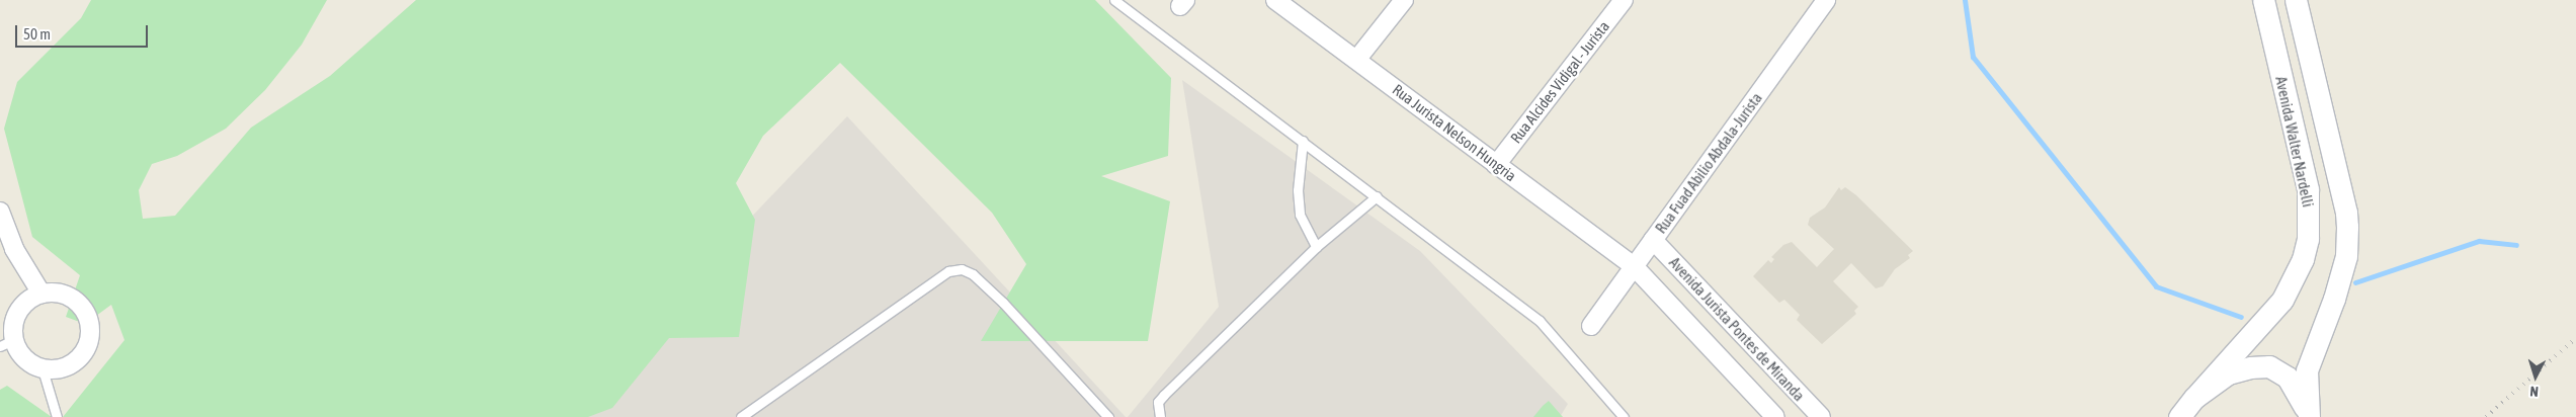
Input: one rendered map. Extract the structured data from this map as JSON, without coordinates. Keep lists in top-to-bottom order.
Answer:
{
  "streets": {
    "street": [
      "Rua Alcides Vidigal - Jurista",
      "Rua Jurista Nelson Hungria",
      "Avenida Walter Nardelli",
      "Rua Fuad Abilio Abdala-Jurista",
      "Avenida Jurista Pontes de Miranda"
    ]
  },
  "crossings": [
    ["Rua Alcides Vidigal - Jurista", "Rua Jurista Nelson Hungria"],
    ["Rua Jurista Nelson Hungria", "Rua Fuad Abilio Abdala-Jurista"],
    ["Rua Fuad Abilio Abdala-Jurista", "Avenida Jurista Pontes de Miranda"]
  ],
  "scale_bar": "50 m",
  "north": "bottom"
}
